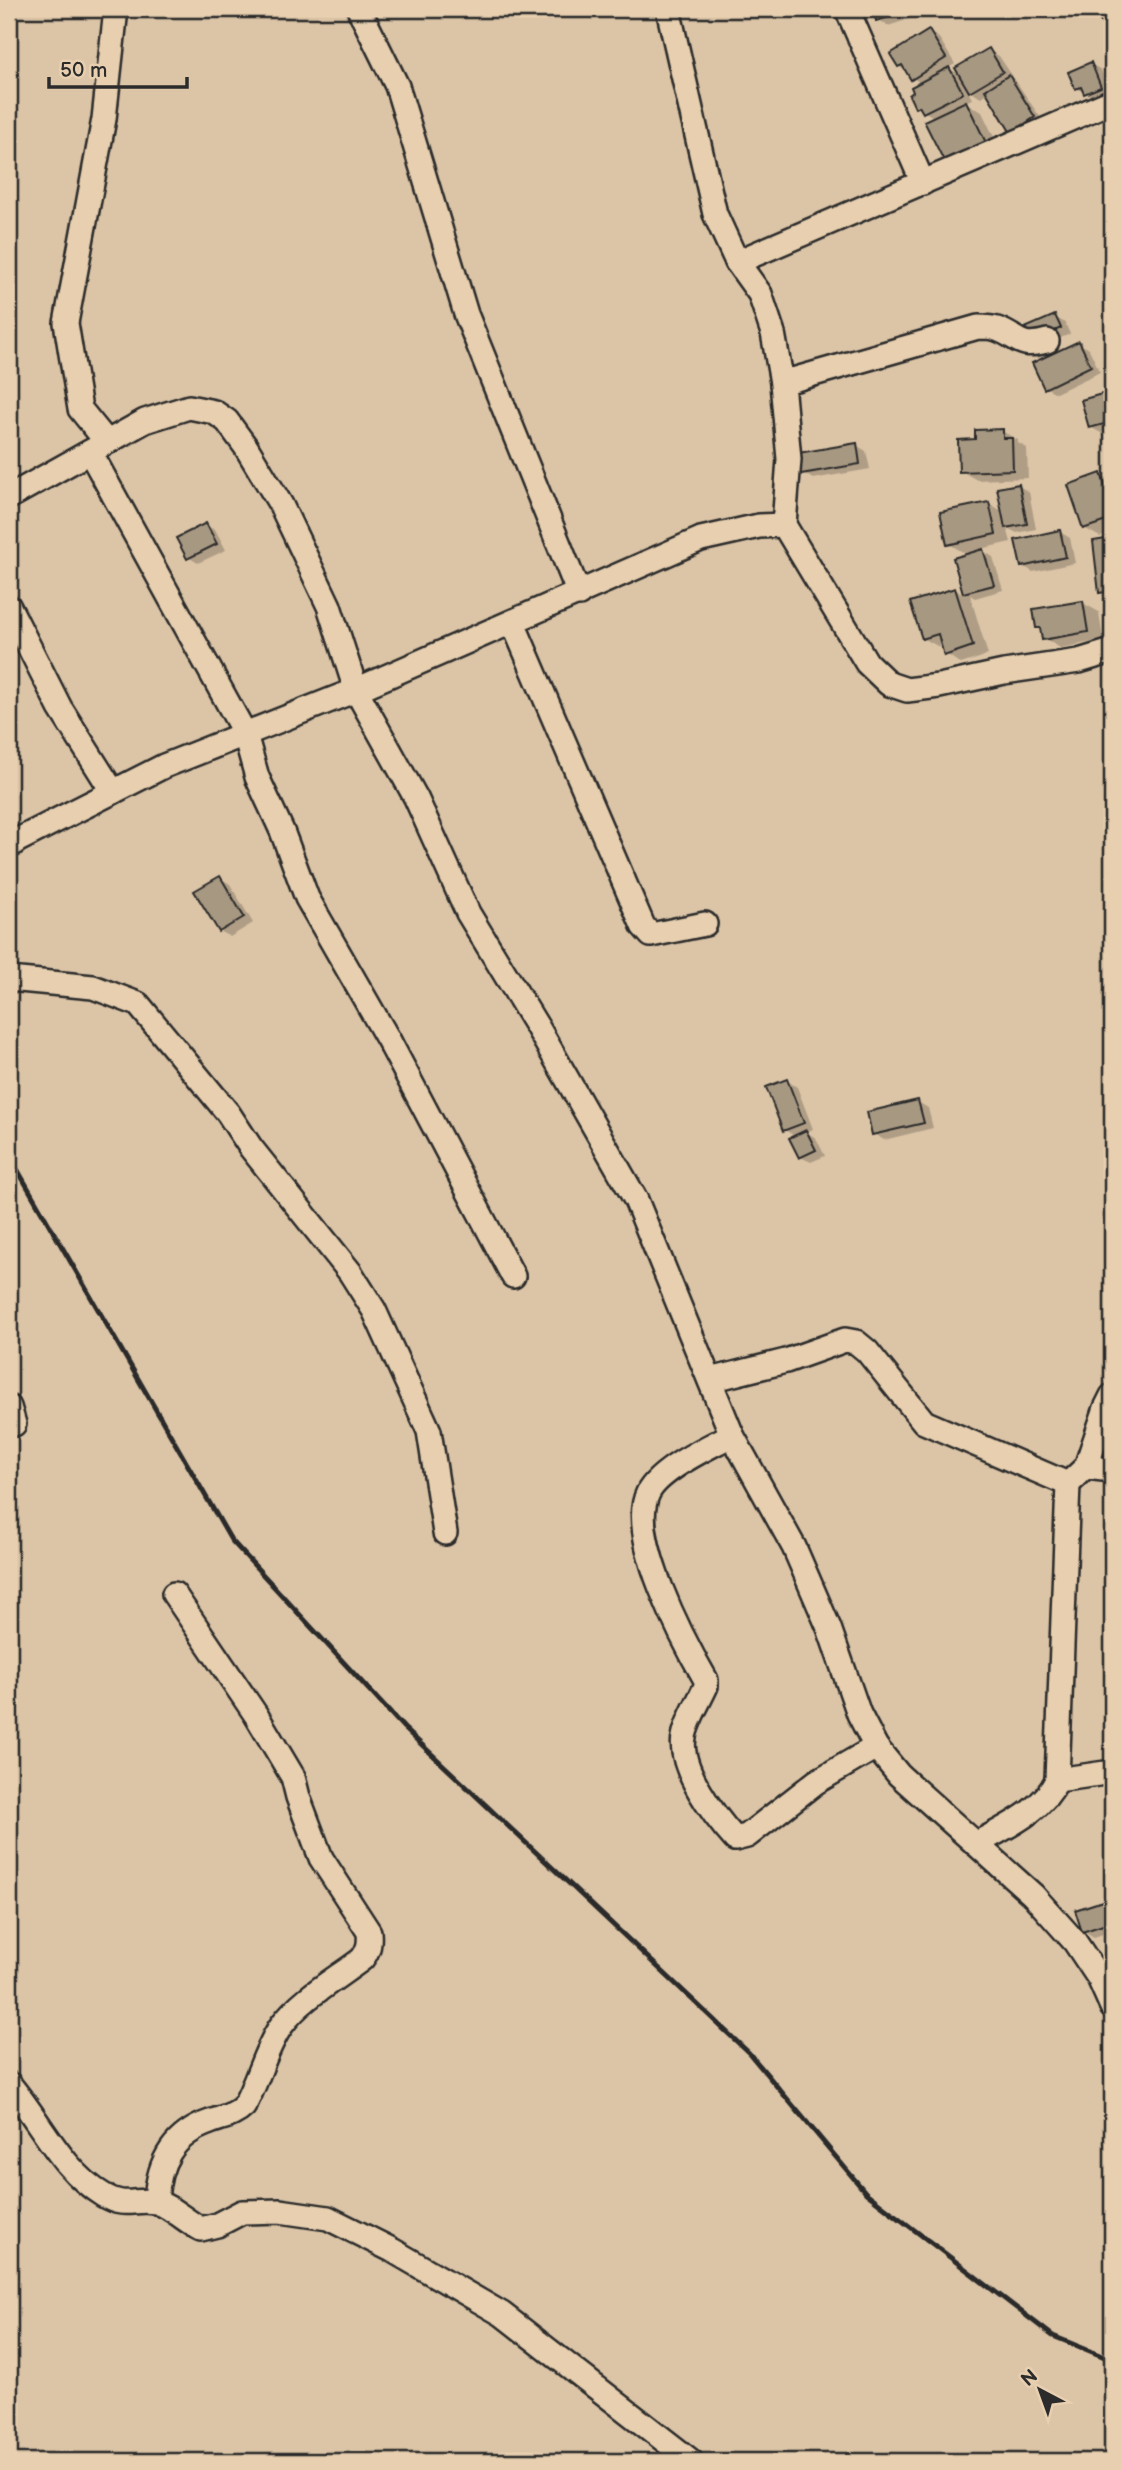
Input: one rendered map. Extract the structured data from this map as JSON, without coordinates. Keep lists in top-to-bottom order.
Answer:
{
  "scale_bar": "50 m",
  "north": "top left"
}
